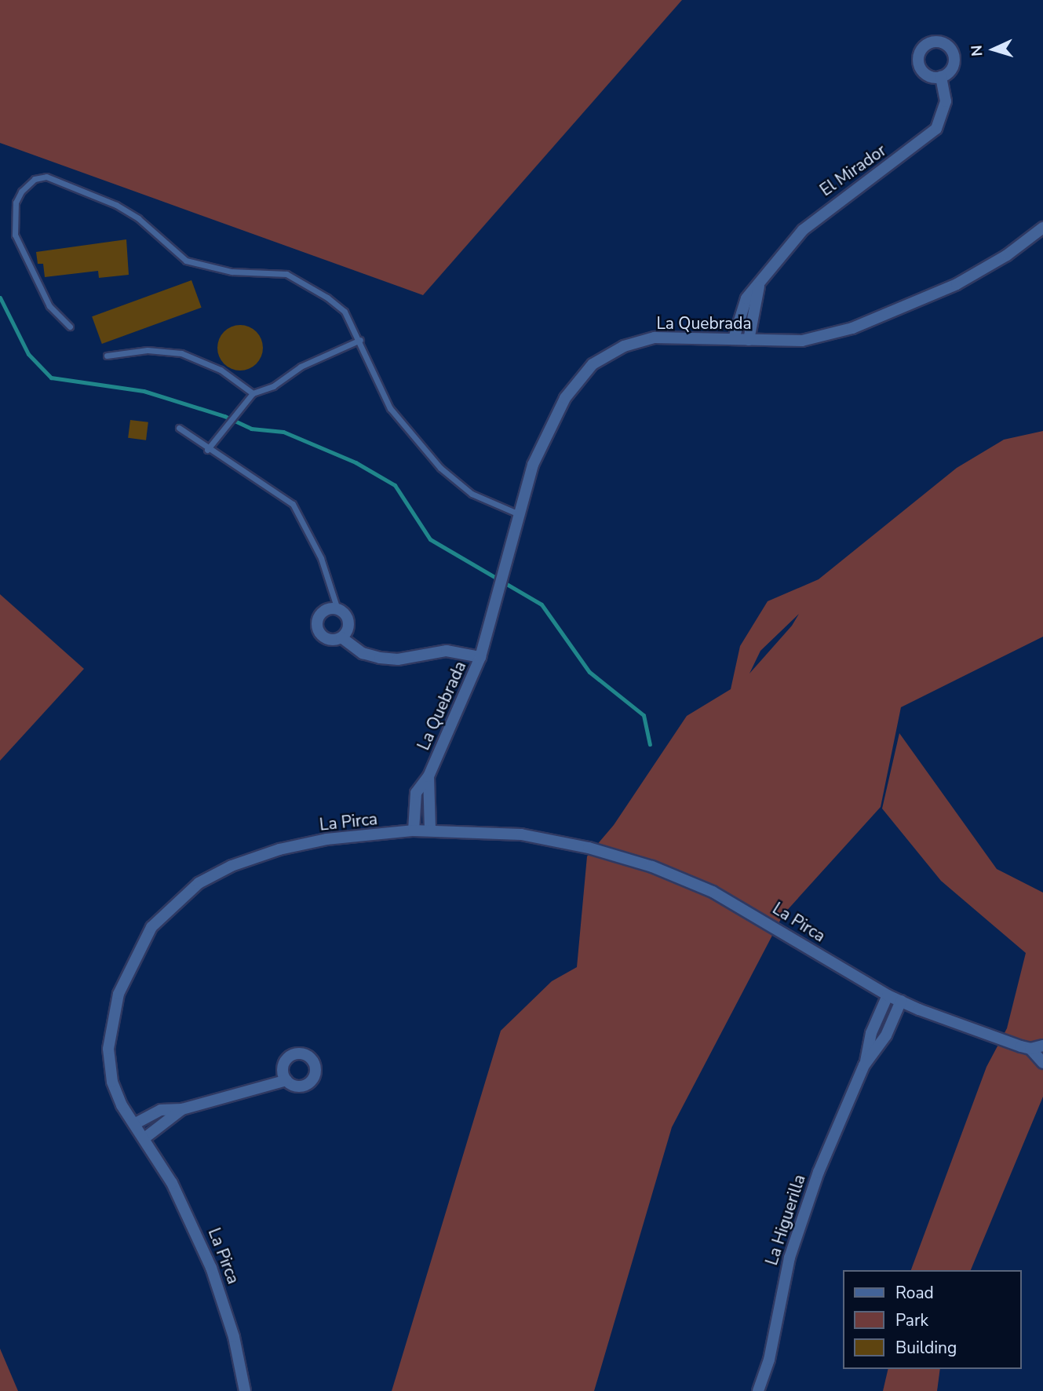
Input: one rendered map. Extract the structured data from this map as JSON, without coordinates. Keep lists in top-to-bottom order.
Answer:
{
  "streets": {
    "street": [
      "El Mirador",
      "La Quebrada",
      "La Pirca",
      "La Higuerilla"
    ]
  },
  "crossings": [
    ["El Mirador", "La Quebrada"],
    ["La Quebrada", "La Pirca"],
    ["La Pirca", "La Higuerilla"]
  ],
  "legend": ["Road", "Park", "Building"],
  "north": "left"
}
